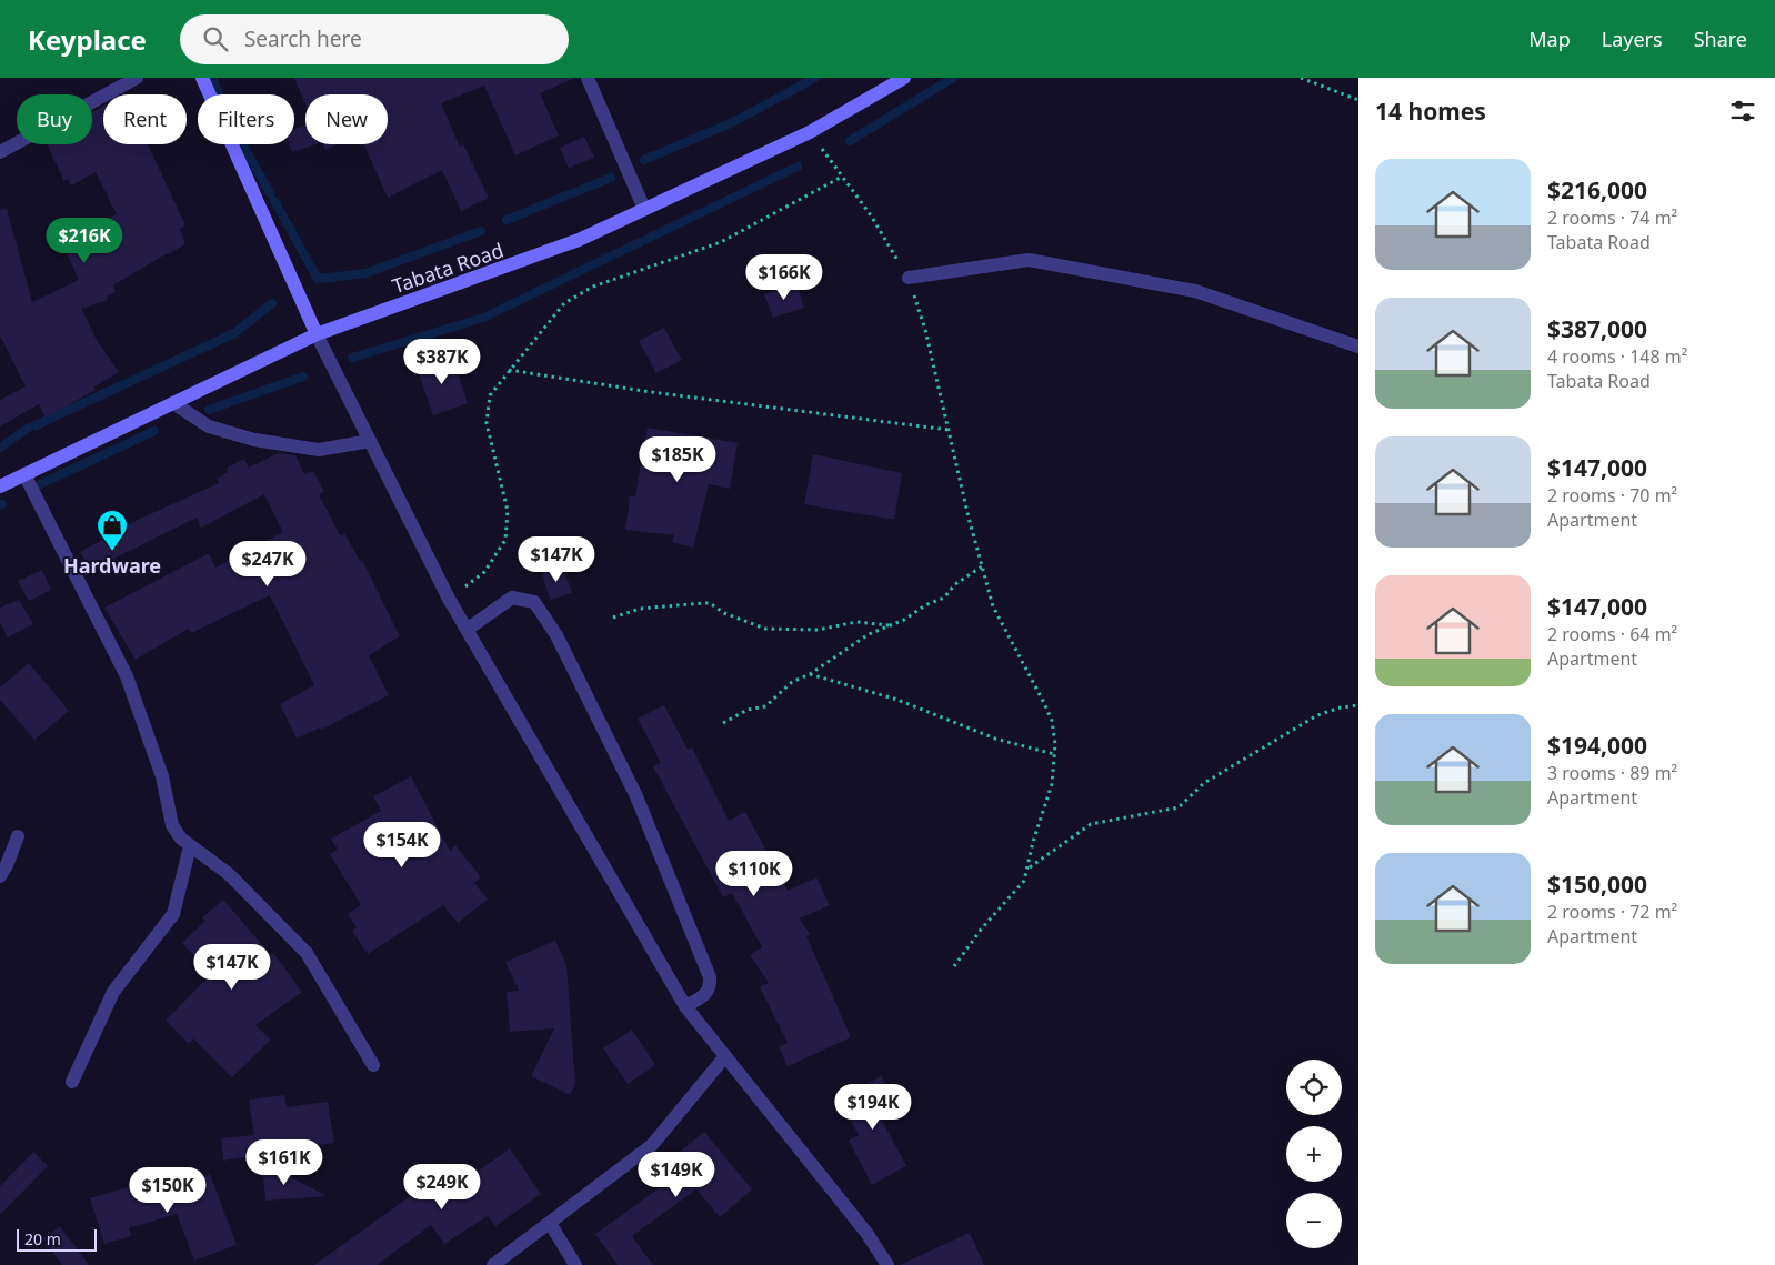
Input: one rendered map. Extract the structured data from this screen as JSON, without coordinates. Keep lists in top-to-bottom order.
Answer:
{
  "streets": {
    "main road": ["Tabata Road"]
  },
  "places": {
    "shop": ["Hardware"]
  },
  "scale_bar": "20 m",
  "page": {
    "header": "Keyplace",
    "search": "Search here",
    "nav": ["Map", "Layers", "Share"],
    "heading": "14 homes",
    "chip": [
      "Buy",
      "Rent",
      "Filters",
      "New"
    ],
    "list": [
      {
        "name": "$216,000",
        "note": "2 rooms · 74 m² · Tabata Road"
      },
      {
        "name": "$387,000",
        "note": "4 rooms · 148 m² · Tabata Road"
      },
      {
        "name": "$147,000",
        "note": "2 rooms · 70 m² · Apartment"
      },
      {
        "name": "$147,000",
        "note": "2 rooms · 64 m² · Apartment"
      },
      {
        "name": "$194,000",
        "note": "3 rooms · 89 m² · Apartment"
      },
      {
        "name": "$150,000",
        "note": "2 rooms · 72 m² · Apartment"
      }
    ],
    "price": [
      "$216K",
      "$166K",
      "$387K",
      "$185K",
      "$147K",
      "$247K",
      "$154K",
      "$110K",
      "$147K",
      "$194K",
      "$161K",
      "$149K",
      "$249K",
      "$150K"
    ],
    "map_buttons": ["+", "−"],
    "scale": "20 m"
  }
}
